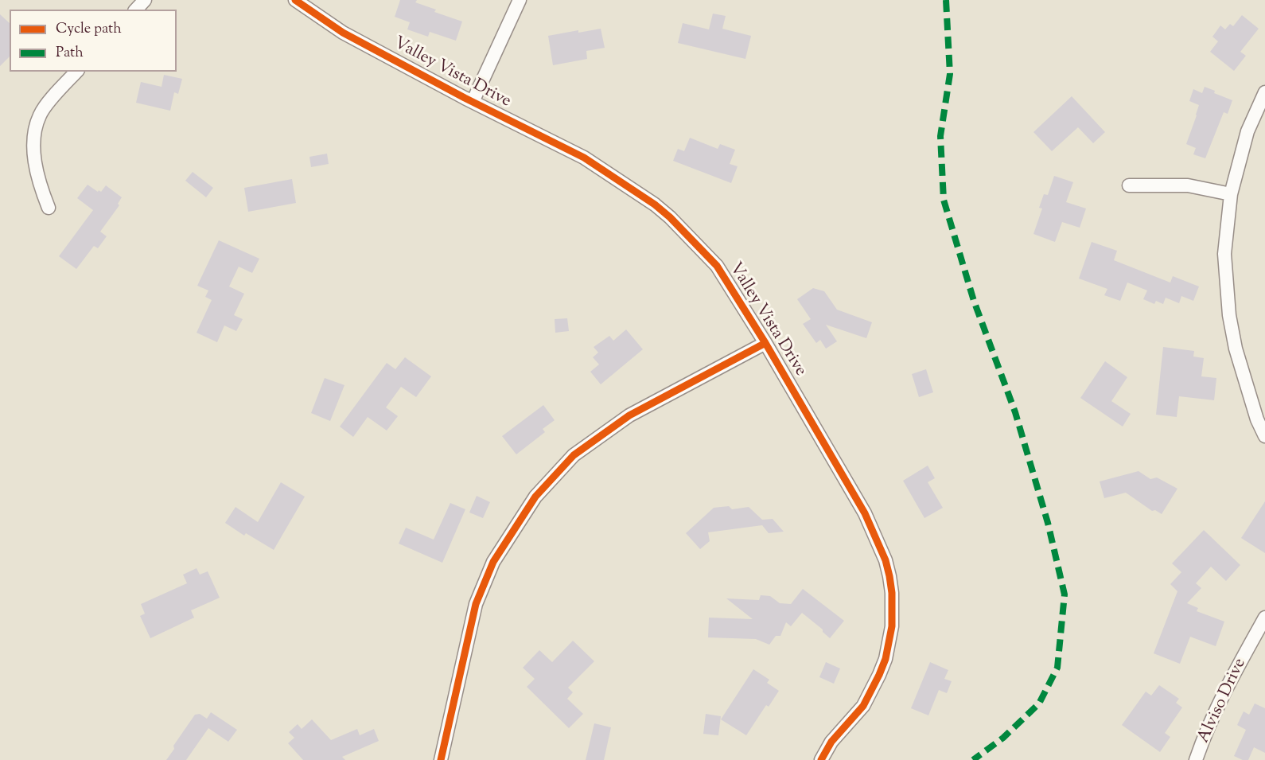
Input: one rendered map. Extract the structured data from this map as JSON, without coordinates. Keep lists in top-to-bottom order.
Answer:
{
  "streets": {
    "street": ["Valley Vista Drive", "Alviso Drive"]
  },
  "legend": ["Cycle path", "Path"]
}
